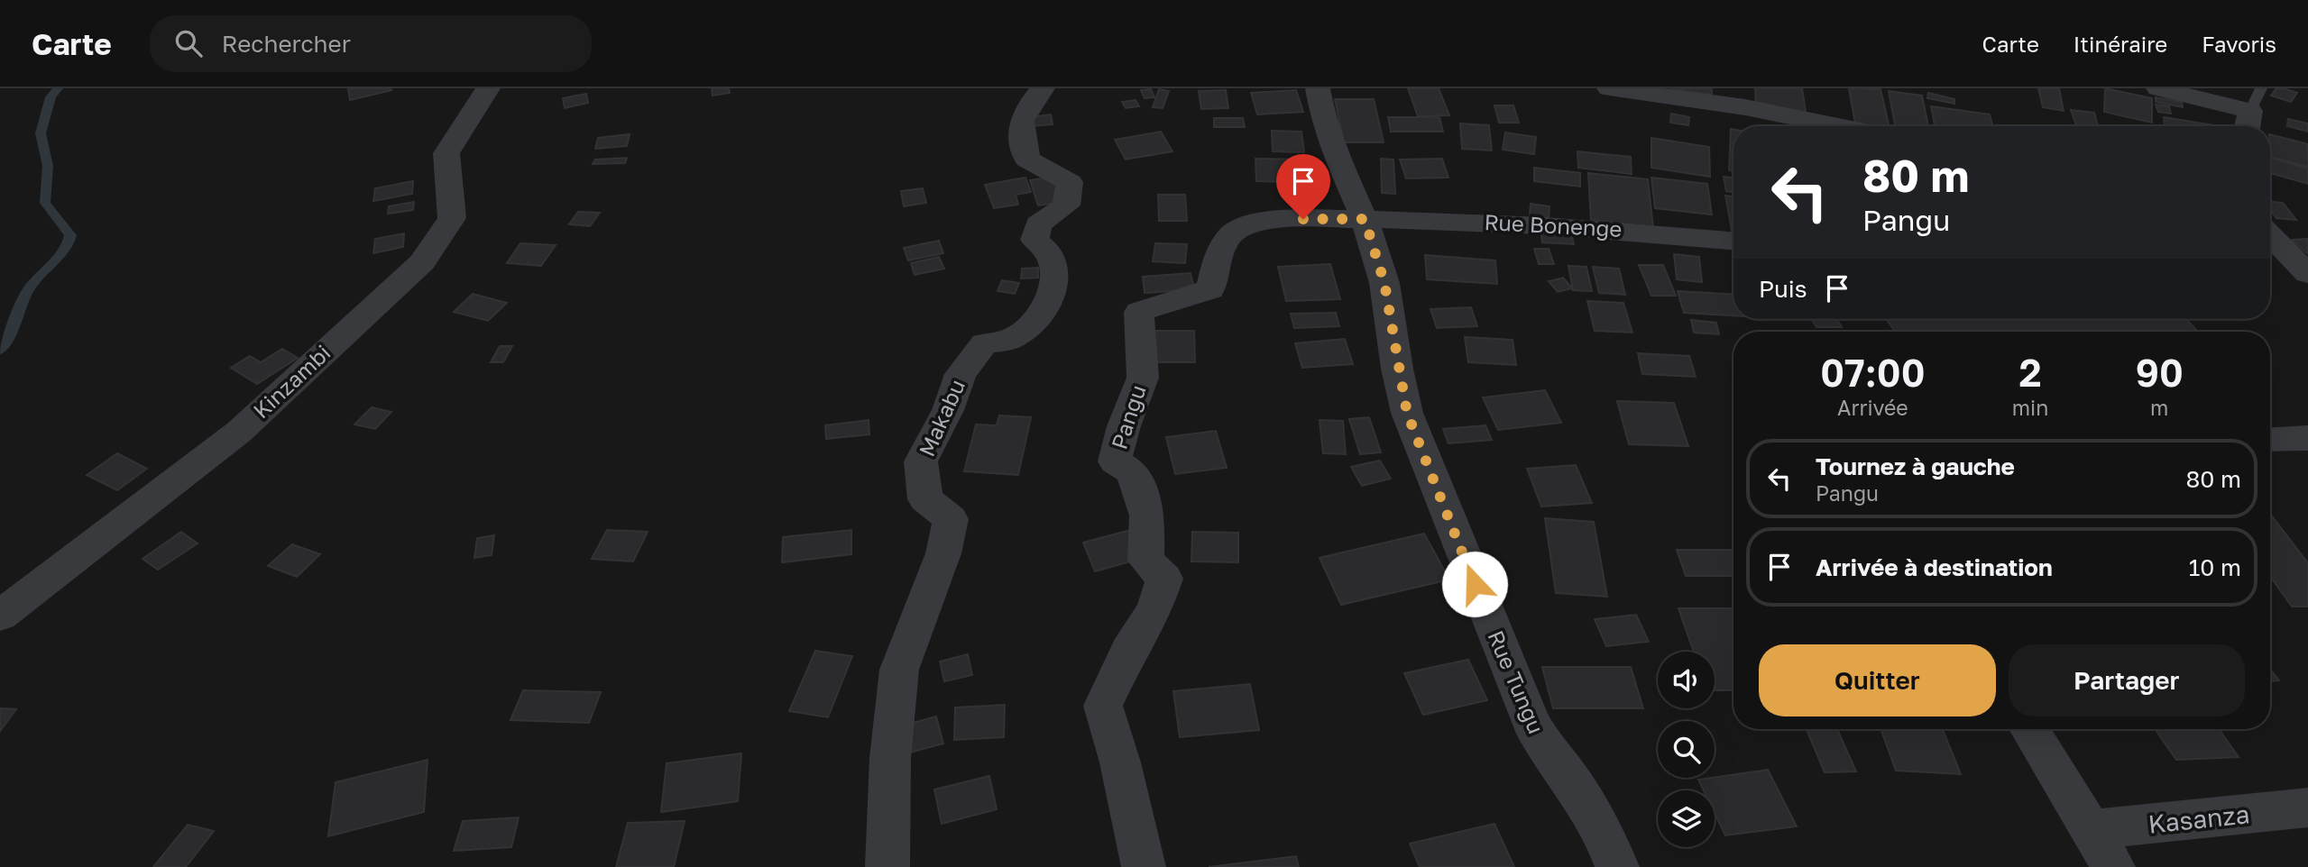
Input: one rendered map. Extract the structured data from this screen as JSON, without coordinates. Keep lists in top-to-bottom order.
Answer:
{
  "streets": {
    "street": [
      "Rue Bonenge",
      "Kinzambi",
      "Pangu",
      "Makabu",
      "Rue Tungu",
      "Kasanza"
    ]
  },
  "crossings": [
    ["Rue Bonenge", "Pangu"],
    ["Rue Bonenge", "Rue Tungu"],
    ["Pangu", "Rue Tungu"]
  ],
  "page": {
    "header": "Carte",
    "search": "Rechercher",
    "nav": ["Carte", "Itinéraire", "Favoris"],
    "turn": ["80 m", "Pangu"],
    "then": "Puis",
    "eta": [
      "07:00",
      "Arrivée",
      "2",
      "min",
      "90",
      "m"
    ],
    "list": [
      {
        "name": "Tournez à gauche",
        "note": "Pangu",
        "value": "80 m"
      },
      {
        "name": "Arrivée à destination",
        "value": "10 m"
      }
    ],
    "buttons": ["Quitter", "Partager"]
  }
}
